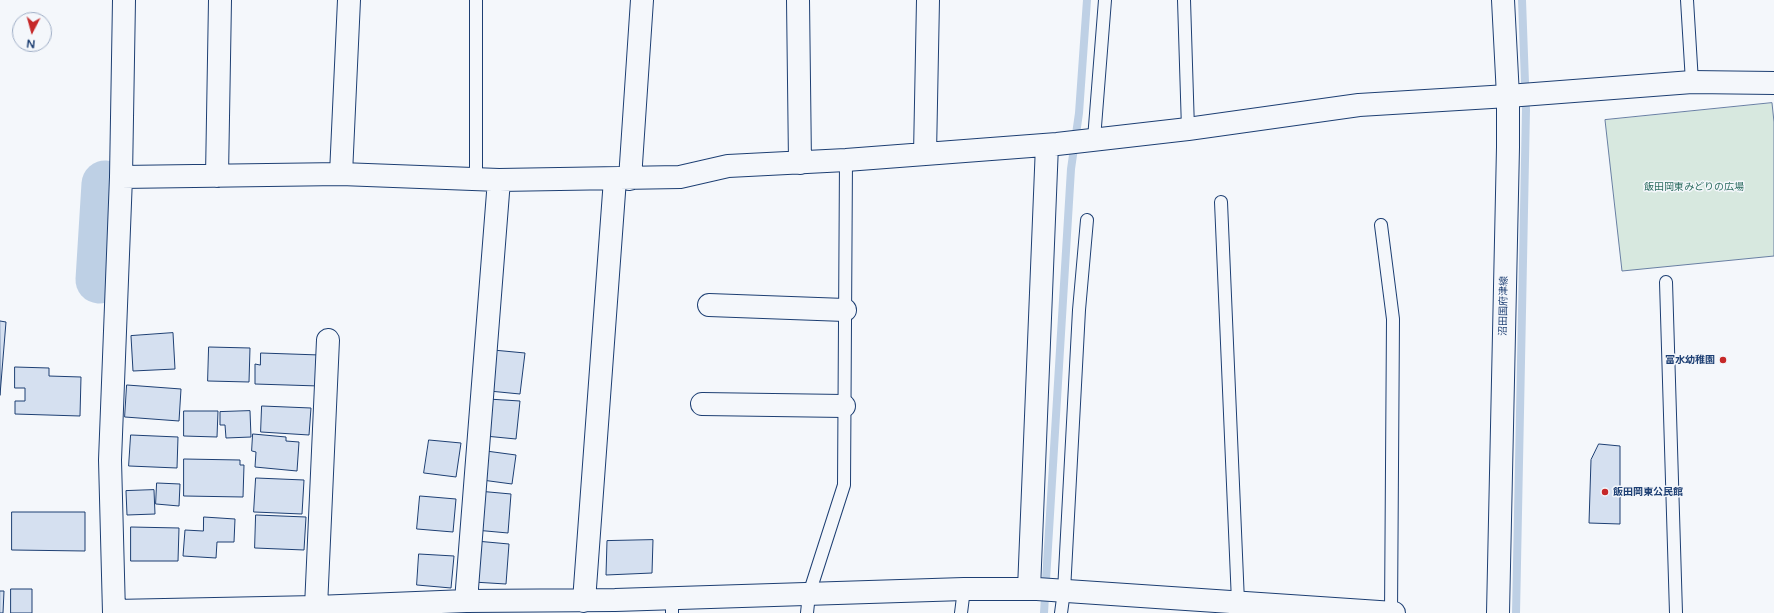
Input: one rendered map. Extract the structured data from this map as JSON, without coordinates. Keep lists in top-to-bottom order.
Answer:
{
  "streets": {
    "street": ["沼田国府津線"]
  },
  "parks": ["飯田岡東みどりの広場"],
  "places": ["富水幼稚園", "飯田岡東公民館"],
  "north": "bottom"
}
